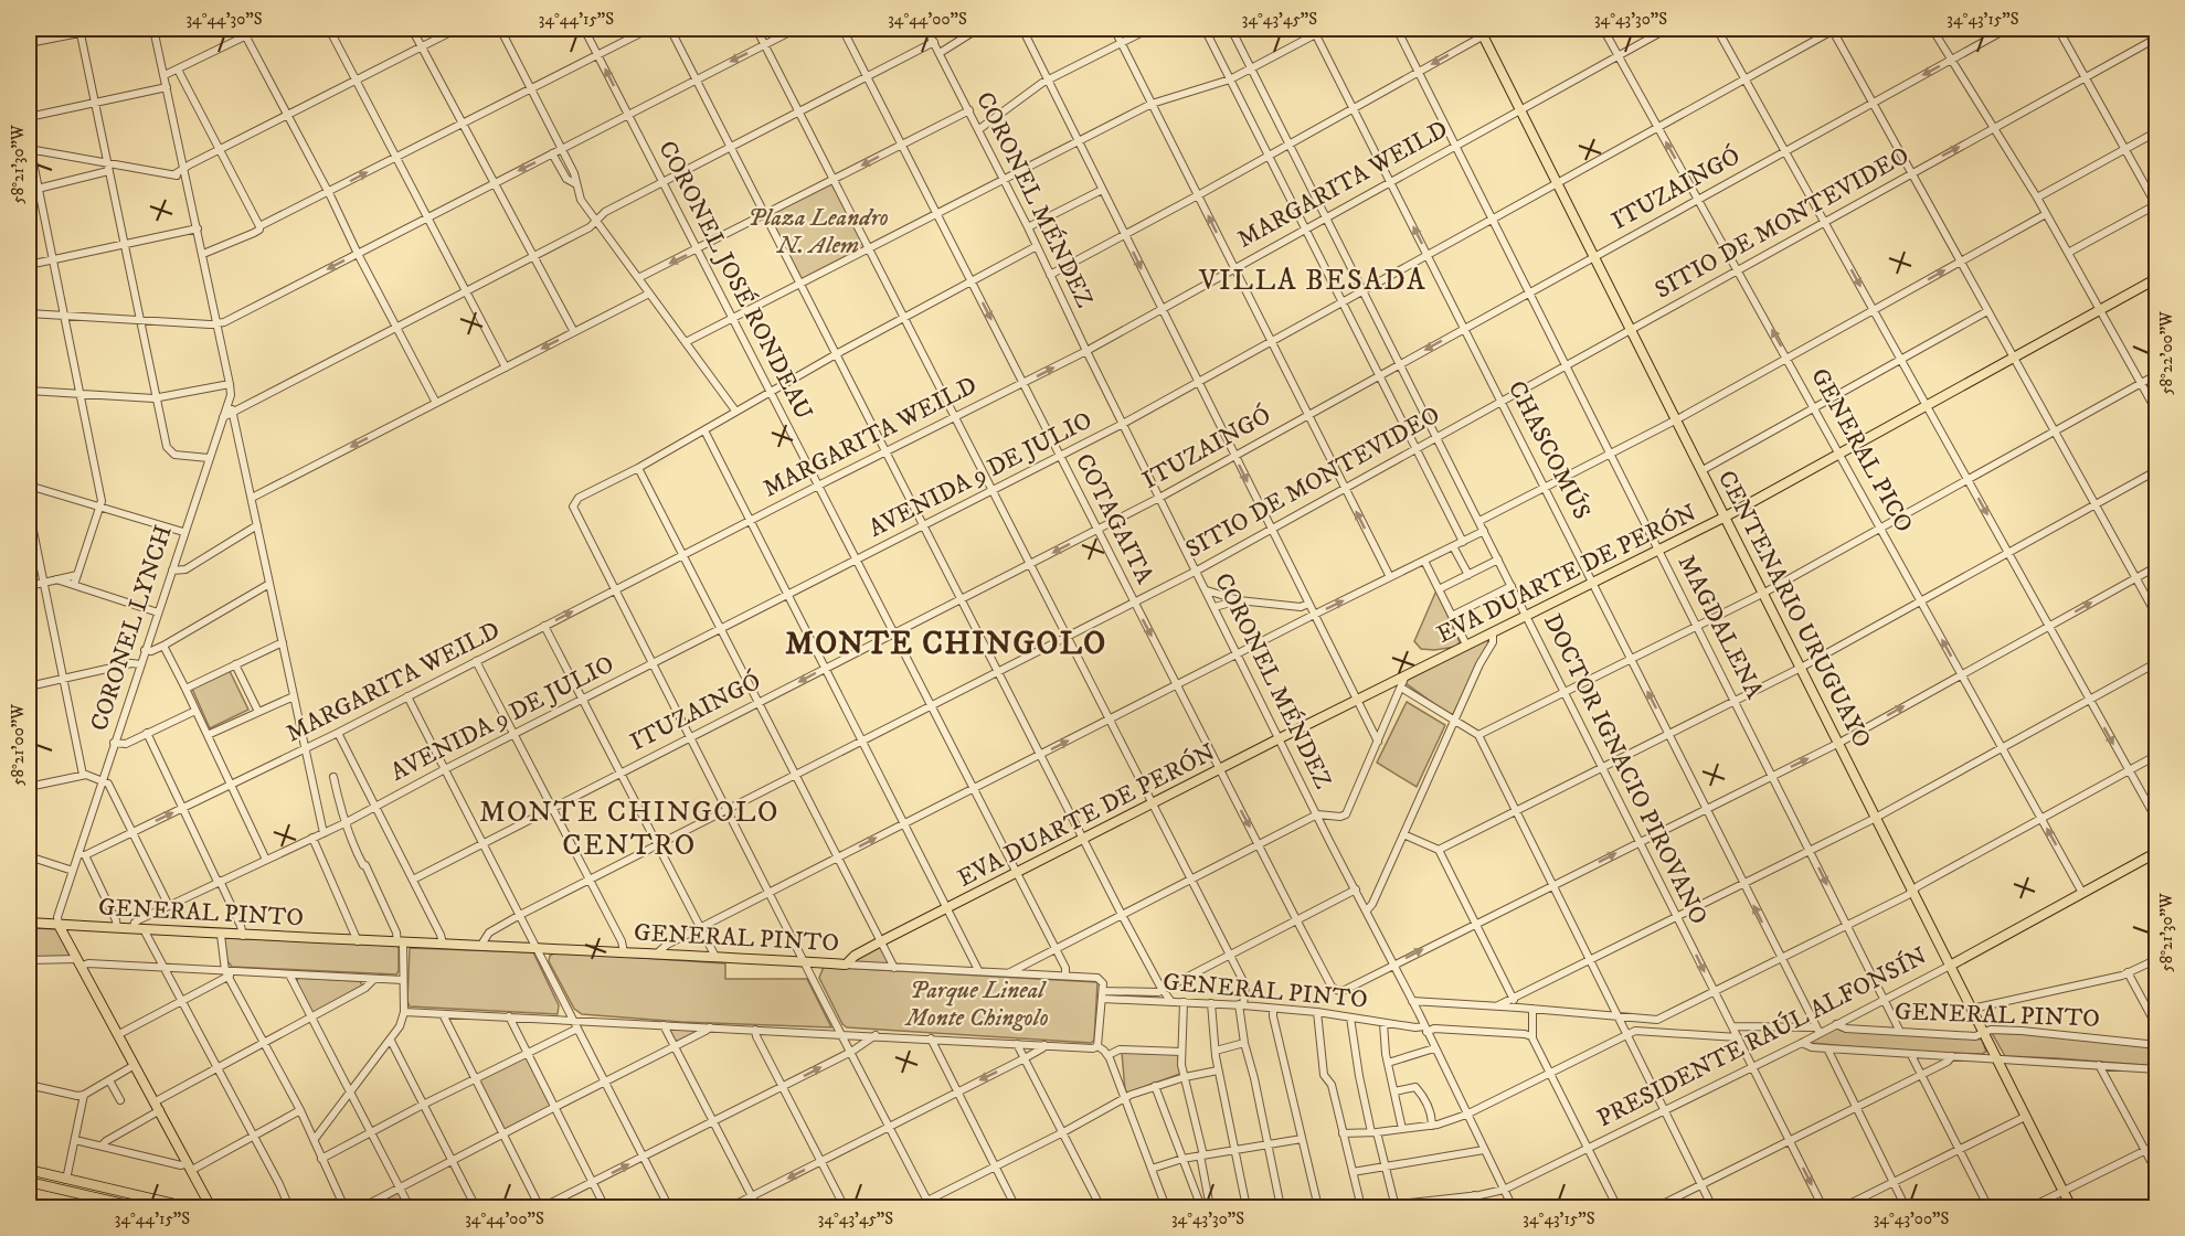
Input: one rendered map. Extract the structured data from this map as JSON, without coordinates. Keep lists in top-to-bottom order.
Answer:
{
  "streets": {
    "main road": [
      "EVA DUARTE DE PERÓN",
      "CENTENARIO URUGUAYO",
      "GENERAL PINTO",
      "PRESIDENTE RAÚL ALFONSÍN"
    ],
    "street": [
      "MARGARITA WEILD",
      "ITUZAINGÓ",
      "CORONEL MÉNDEZ",
      "SITIO DE MONTEVIDEO",
      "CORONEL JOSÉ RONDEAU",
      "CHASCOMÚS",
      "GENERAL PICO",
      "AVENIDA 9 DE JULIO",
      "COTAGAITA",
      "MAGDALENA",
      "CORONEL LYNCH",
      "DOCTOR IGNACIO PIROVANO"
    ]
  },
  "crossings": [
    ["MARGARITA WEILD", "CORONEL MÉNDEZ"],
    ["MARGARITA WEILD", "CORONEL JOSÉ RONDEAU"],
    ["MARGARITA WEILD", "CHASCOMÚS"],
    ["MARGARITA WEILD", "GENERAL PICO"],
    ["MARGARITA WEILD", "COTAGAITA"],
    ["MARGARITA WEILD", "CENTENARIO URUGUAYO"],
    ["MARGARITA WEILD", "MAGDALENA"],
    ["MARGARITA WEILD", "CORONEL LYNCH"],
    ["MARGARITA WEILD", "DOCTOR IGNACIO PIROVANO"],
    ["ITUZAINGÓ", "CORONEL MÉNDEZ"],
    ["ITUZAINGÓ", "CORONEL JOSÉ RONDEAU"],
    ["ITUZAINGÓ", "CHASCOMÚS"],
    ["ITUZAINGÓ", "GENERAL PICO"],
    ["ITUZAINGÓ", "COTAGAITA"],
    ["ITUZAINGÓ", "CENTENARIO URUGUAYO"],
    ["ITUZAINGÓ", "MAGDALENA"],
    ["ITUZAINGÓ", "DOCTOR IGNACIO PIROVANO"],
    ["CORONEL MÉNDEZ", "SITIO DE MONTEVIDEO"],
    ["CORONEL MÉNDEZ", "AVENIDA 9 DE JULIO"],
    ["CORONEL MÉNDEZ", "COTAGAITA"],
    ["CORONEL MÉNDEZ", "EVA DUARTE DE PERÓN"],
    ["CORONEL MÉNDEZ", "GENERAL PINTO"],
    ["CORONEL MÉNDEZ", "PRESIDENTE RAÚL ALFONSÍN"],
    ["SITIO DE MONTEVIDEO", "CORONEL JOSÉ RONDEAU"],
    ["SITIO DE MONTEVIDEO", "CHASCOMÚS"],
    ["SITIO DE MONTEVIDEO", "GENERAL PICO"],
    ["SITIO DE MONTEVIDEO", "COTAGAITA"],
    ["SITIO DE MONTEVIDEO", "CENTENARIO URUGUAYO"],
    ["SITIO DE MONTEVIDEO", "MAGDALENA"],
    ["SITIO DE MONTEVIDEO", "DOCTOR IGNACIO PIROVANO"],
    ["SITIO DE MONTEVIDEO", "GENERAL PINTO"],
    ["CORONEL JOSÉ RONDEAU", "AVENIDA 9 DE JULIO"],
    ["CORONEL JOSÉ RONDEAU", "EVA DUARTE DE PERÓN"],
    ["CORONEL JOSÉ RONDEAU", "GENERAL PINTO"],
    ["CHASCOMÚS", "AVENIDA 9 DE JULIO"],
    ["CHASCOMÚS", "EVA DUARTE DE PERÓN"],
    ["CHASCOMÚS", "PRESIDENTE RAÚL ALFONSÍN"],
    ["GENERAL PICO", "AVENIDA 9 DE JULIO"],
    ["GENERAL PICO", "EVA DUARTE DE PERÓN"],
    ["GENERAL PICO", "PRESIDENTE RAÚL ALFONSÍN"],
    ["AVENIDA 9 DE JULIO", "COTAGAITA"],
    ["AVENIDA 9 DE JULIO", "CENTENARIO URUGUAYO"],
    ["AVENIDA 9 DE JULIO", "MAGDALENA"],
    ["AVENIDA 9 DE JULIO", "DOCTOR IGNACIO PIROVANO"],
    ["AVENIDA 9 DE JULIO", "GENERAL PINTO"],
    ["COTAGAITA", "EVA DUARTE DE PERÓN"],
    ["EVA DUARTE DE PERÓN", "CENTENARIO URUGUAYO"],
    ["EVA DUARTE DE PERÓN", "MAGDALENA"],
    ["EVA DUARTE DE PERÓN", "DOCTOR IGNACIO PIROVANO"],
    ["EVA DUARTE DE PERÓN", "GENERAL PINTO"],
    ["CENTENARIO URUGUAYO", "GENERAL PINTO"],
    ["CENTENARIO URUGUAYO", "PRESIDENTE RAÚL ALFONSÍN"],
    ["MAGDALENA", "GENERAL PINTO"],
    ["MAGDALENA", "PRESIDENTE RAÚL ALFONSÍN"],
    ["CORONEL LYNCH", "GENERAL PINTO"],
    ["DOCTOR IGNACIO PIROVANO", "PRESIDENTE RAÚL ALFONSÍN"],
    ["GENERAL PINTO", "PRESIDENTE RAÚL ALFONSÍN"]
  ],
  "one_way": ["GENERAL PICO"],
  "districts": ["VILLA BESADA", "MONTE CHINGOLO", "MONTE CHINGOLO CENTRO"],
  "parks": ["Plaza Leandro N. Alem", "Parque Lineal Monte Chingolo"],
  "coordinates": [
    "34°44'30\"S",
    "34°44'15\"S",
    "34°44'00\"S",
    "34°43'45\"S",
    "34°43'30\"S",
    "34°43'15\"S",
    "58°21'30\"W",
    "58°22'00\"W",
    "58°21'00\"W",
    "34°43'00\"S"
  ]
}
